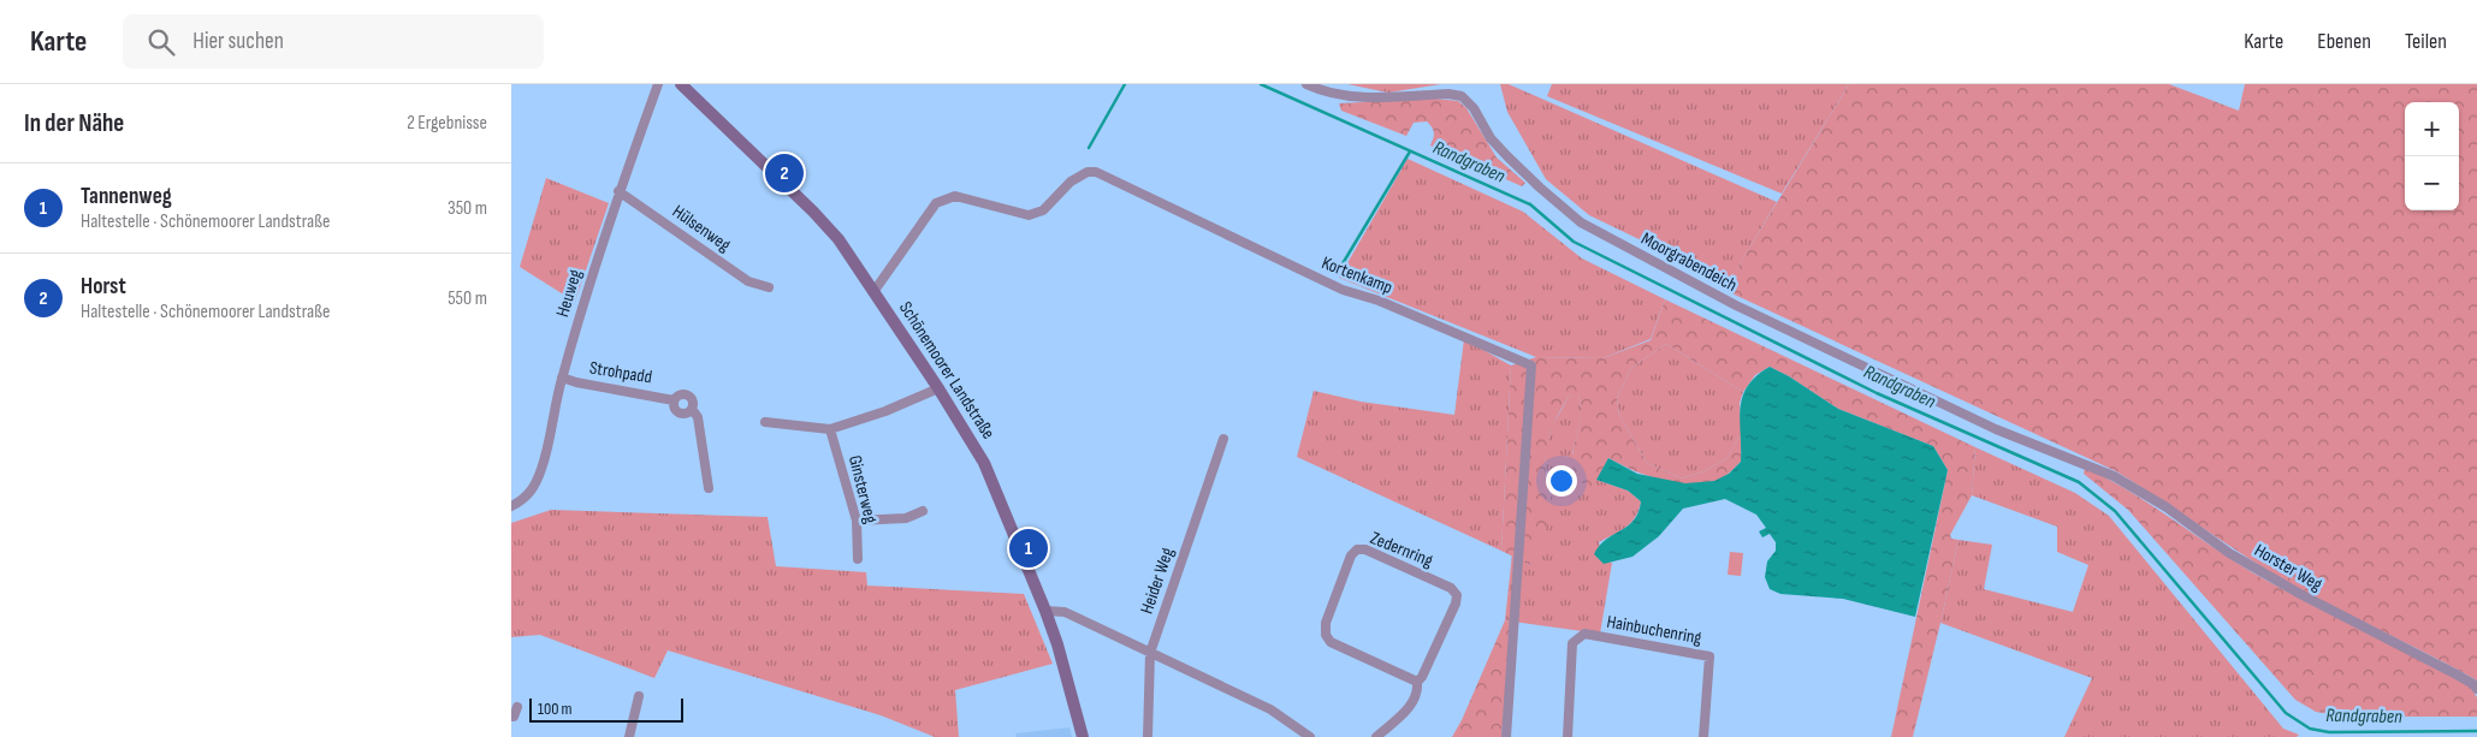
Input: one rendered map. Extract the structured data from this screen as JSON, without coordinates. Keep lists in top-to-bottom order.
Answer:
{
  "streets": {
    "street": [
      "Hülsenweg",
      "Moorgrabendeich",
      "Kortenkamp",
      "Heuweg",
      "Schönemoorer Landstraße",
      "Strohpadd",
      "Ginsterweg",
      "Zedernring",
      "Horster Weg",
      "Heider Weg",
      "Hainbuchenring"
    ]
  },
  "crossings": [
    ["Hülsenweg", "Heuweg"],
    ["Moorgrabendeich", "Horster Weg"],
    ["Kortenkamp", "Schönemoorer Landstraße"],
    ["Heuweg", "Strohpadd"]
  ],
  "water": ["Randgraben"],
  "scale_bar": "100 m",
  "page": {
    "header": "Karte",
    "search": "Hier suchen",
    "nav": ["Karte", "Ebenen", "Teilen"],
    "heading": ["In der Nähe", "2 Ergebnisse"],
    "map_buttons": ["+", "−"],
    "pins": ["2", "1"],
    "list": [
      {
        "mark": "1",
        "name": "Tannenweg",
        "note": "Haltestelle · Schönemoorer Landstraße",
        "value": "350 m"
      },
      {
        "mark": "2",
        "name": "Horst",
        "note": "Haltestelle · Schönemoorer Landstraße",
        "value": "550 m"
      }
    ],
    "scale": "100 m"
  }
}
